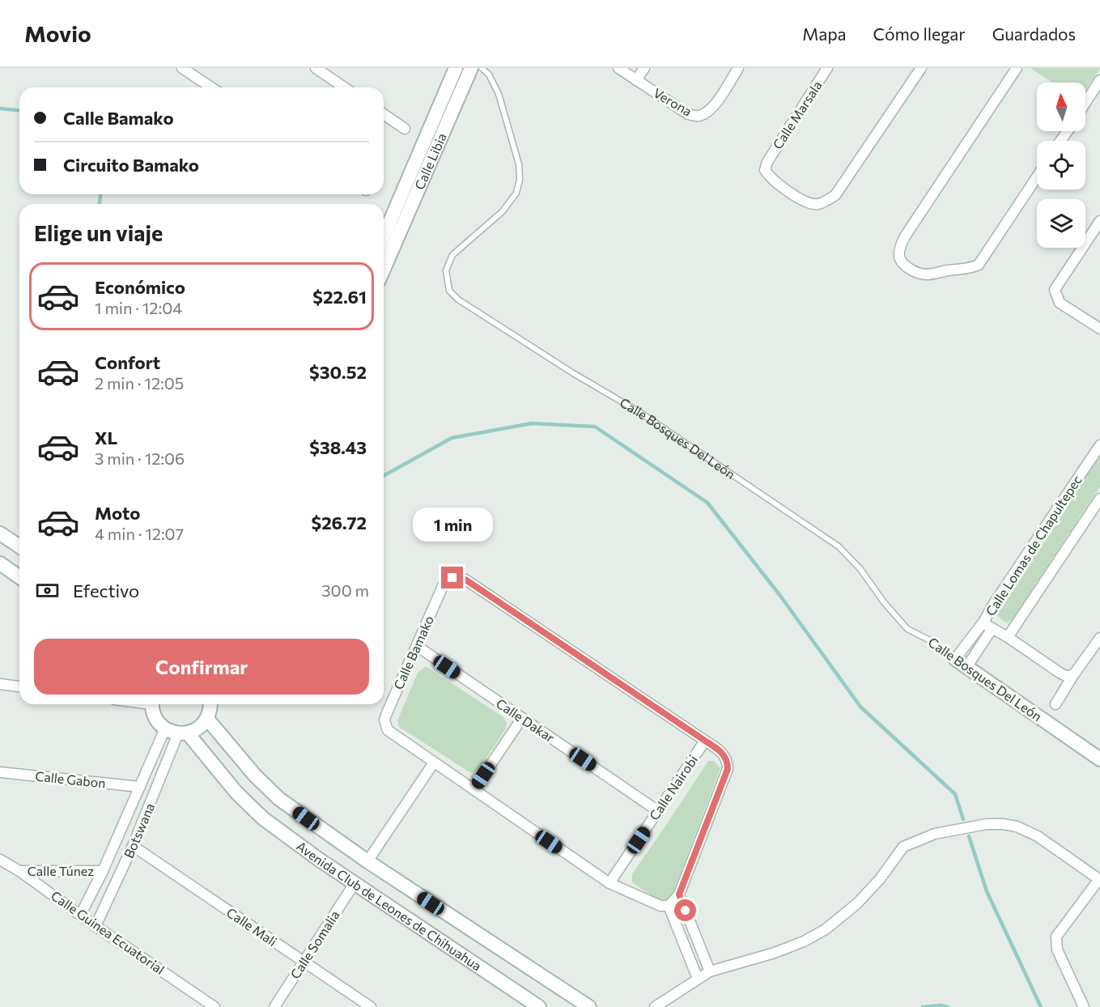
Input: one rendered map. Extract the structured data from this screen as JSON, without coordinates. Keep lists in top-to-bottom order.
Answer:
{
  "streets": {
    "street": [
      "Verona",
      "Calle Marsala",
      "Calle Libia",
      "Calle Bosques Del León",
      "Calle Lomas de Chapultepec",
      "Calle Bamako",
      "Calle Dakar",
      "Calle Gabon",
      "Calle Nairobi",
      "Botswana",
      "Calle Túnez",
      "Avenida Club de Leones de Chihuahua",
      "Calle Mali",
      "Calle Guinea Ecuatorial",
      "Calle Somalia"
    ]
  },
  "crossings": [
    ["Calle Bosques Del León", "Calle Lomas de Chapultepec"],
    ["Calle Bamako", "Calle Dakar"],
    ["Calle Bamako", "Calle Nairobi"],
    ["Calle Dakar", "Calle Nairobi"],
    ["Calle Gabon", "Botswana"],
    ["Botswana", "Calle Túnez"],
    ["Botswana", "Avenida Club de Leones de Chihuahua"],
    ["Botswana", "Calle Mali"],
    ["Botswana", "Calle Guinea Ecuatorial"],
    ["Calle Túnez", "Calle Guinea Ecuatorial"],
    ["Avenida Club de Leones de Chihuahua", "Calle Somalia"],
    ["Calle Mali", "Calle Somalia"]
  ],
  "north": "top",
  "page": {
    "header": "Movio",
    "nav": ["Mapa", "Cómo llegar", "Guardados"],
    "banner": ["Calle Bamako", "Circuito Bamako"],
    "heading": "Elige un viaje",
    "list": [
      {
        "name": "Económico",
        "note": "1 min · 12:04",
        "value": "$22.61"
      },
      {
        "name": "Confort",
        "note": "2 min · 12:05",
        "value": "$30.52"
      },
      {
        "name": "XL",
        "note": "3 min · 12:06",
        "value": "$38.43"
      },
      {
        "name": "Moto",
        "note": "4 min · 12:07",
        "value": "$26.72"
      }
    ],
    "bubble": "1 min",
    "pay": ["Efectivo", "300 m"],
    "buttons": "Confirmar"
  }
}
